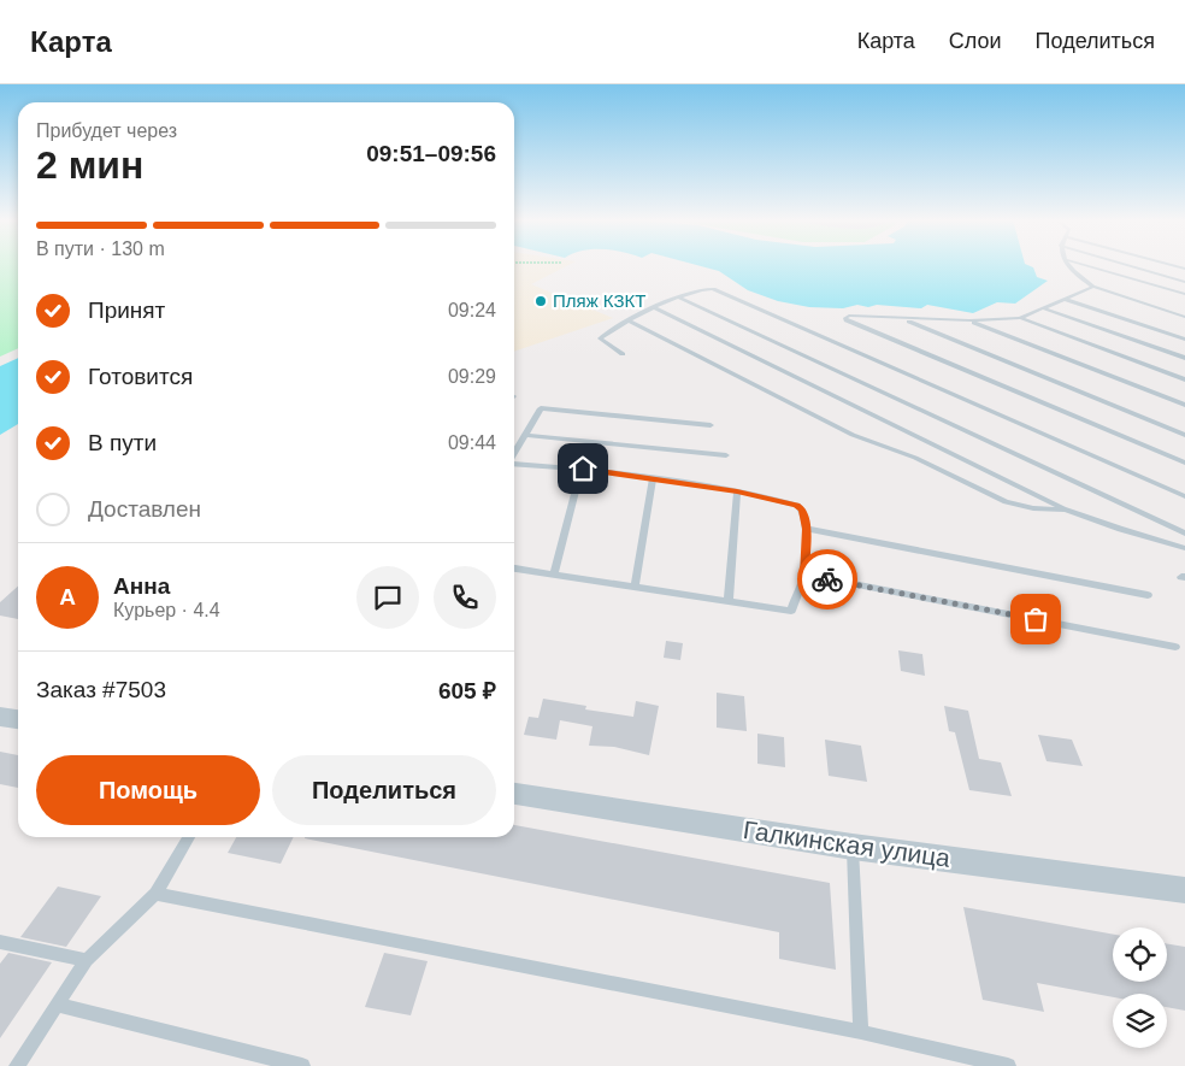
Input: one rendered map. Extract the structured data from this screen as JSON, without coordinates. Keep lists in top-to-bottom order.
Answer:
{
  "streets": {
    "street": ["Галкинская улица"]
  },
  "places": ["Пляж КЗКТ"],
  "page": {
    "header": "Карта",
    "nav": ["Карта", "Слои", "Поделиться"],
    "heading": ["2 мин", "Прибудет через", "09:51–09:56"],
    "panel": [
      "Анна",
      "Курьер · 4.4",
      "Заказ #7503",
      "605 ₽"
    ],
    "bar": "В пути · 130 m",
    "list": [
      ["Принят", "09:24"],
      ["Готовится", "09:29"],
      ["В пути", "09:44"],
      "Доставлен"
    ],
    "round": "А",
    "buttons": ["Помощь", "Поделиться"]
  }
}
